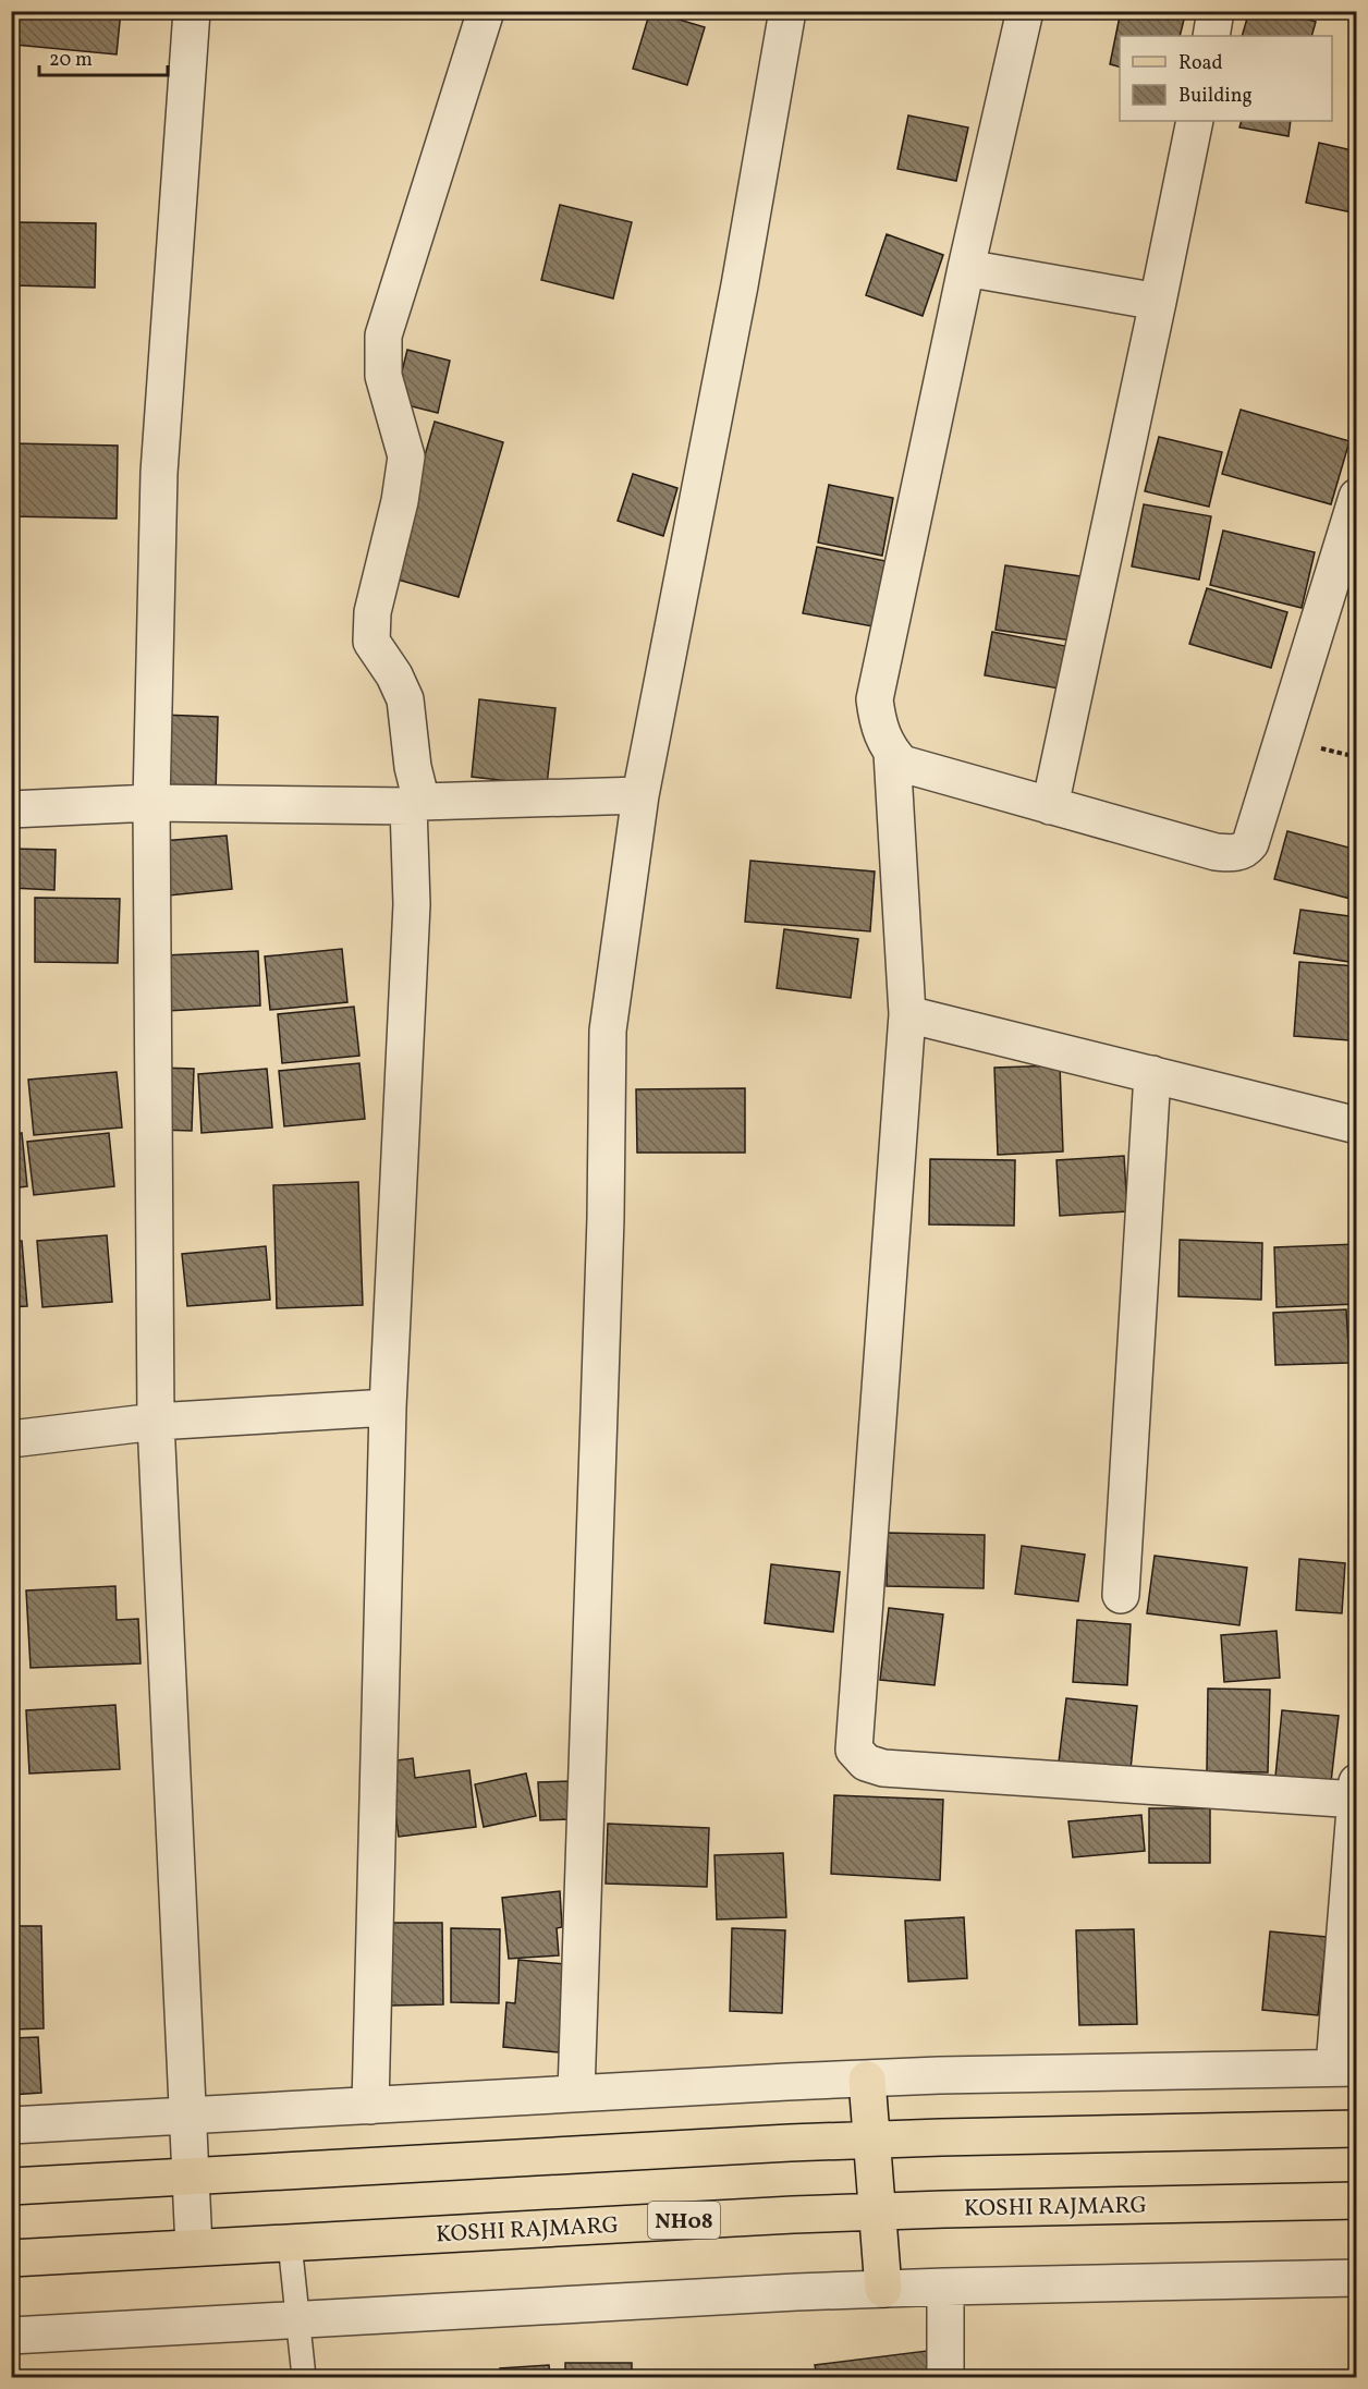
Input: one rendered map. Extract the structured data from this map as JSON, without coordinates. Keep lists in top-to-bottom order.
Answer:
{
  "streets": {
    "main road": ["KOSHI RAJMARG", "NH08"]
  },
  "legend": ["Road", "Building"],
  "scale_bar": "20 m"
}
